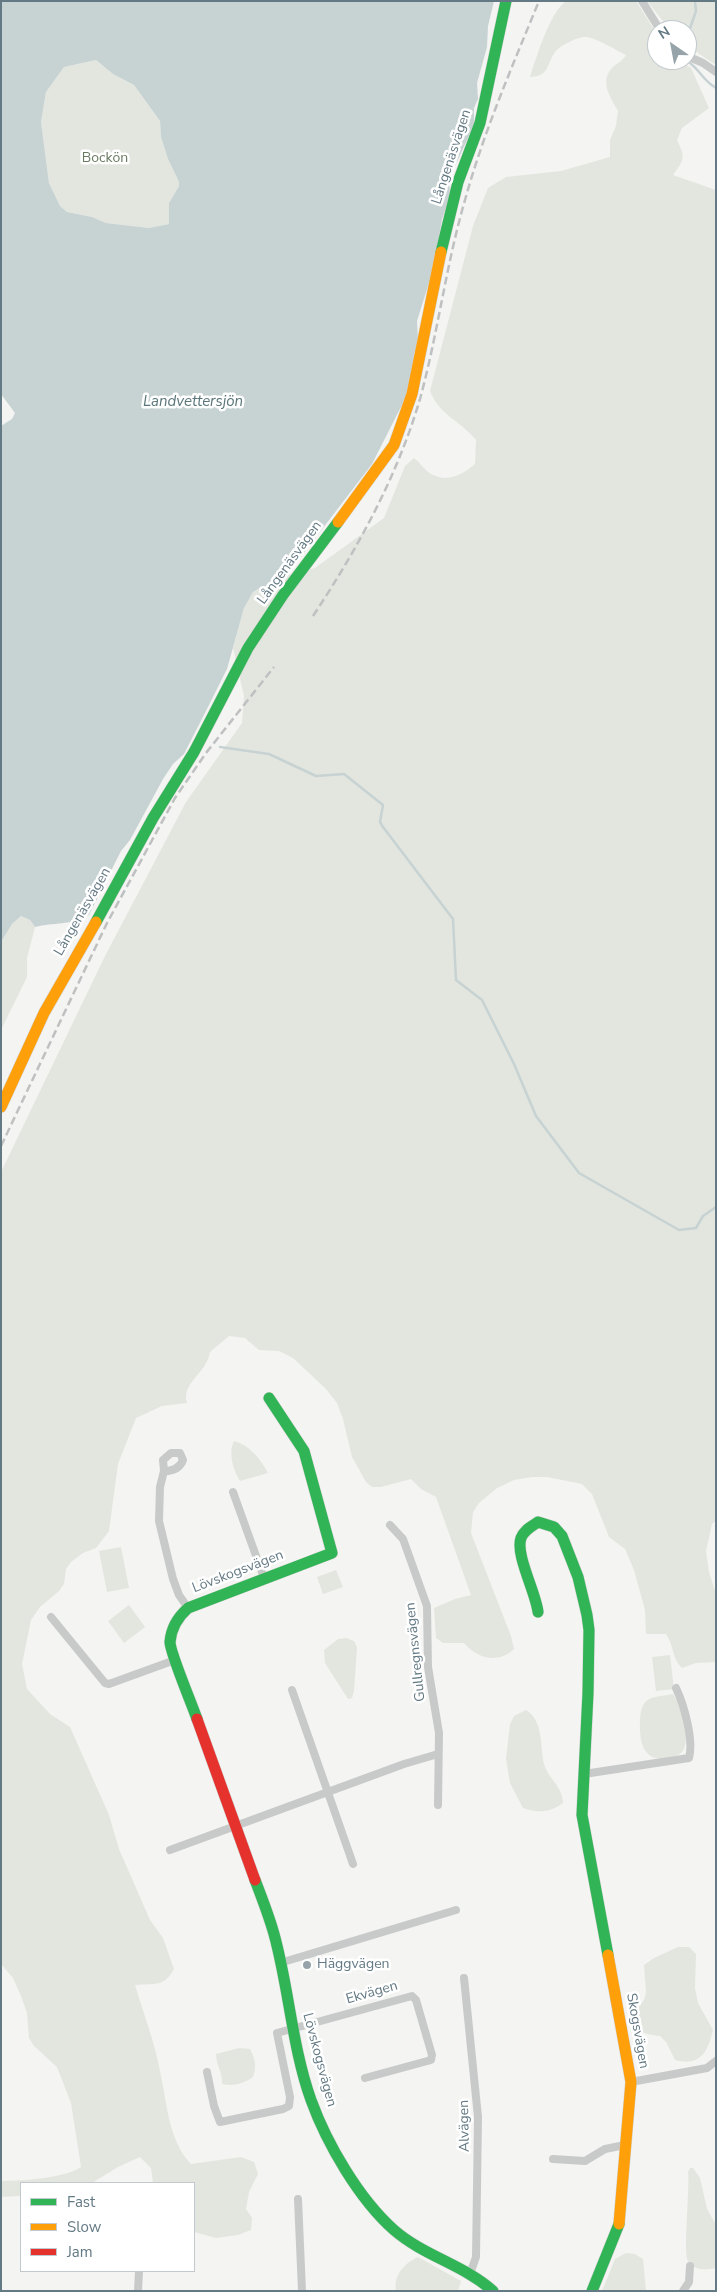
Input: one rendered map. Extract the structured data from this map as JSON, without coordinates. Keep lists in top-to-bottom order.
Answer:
{
  "streets": {
    "street": [
      "Långenäsvägen",
      "Lövskogsvägen",
      "Gullregnsvägen",
      "Ekvägen",
      "Skogsvägen",
      "Alvägen"
    ]
  },
  "crossings": [
    ["Lövskogsvägen", "Ekvägen"],
    ["Lövskogsvägen", "Alvägen"]
  ],
  "water": ["Landvettersjön"],
  "parks": ["Bockön"],
  "places": ["Häggvägen"],
  "legend": ["Fast", "Slow", "Jam"],
  "north": "top left"
}
